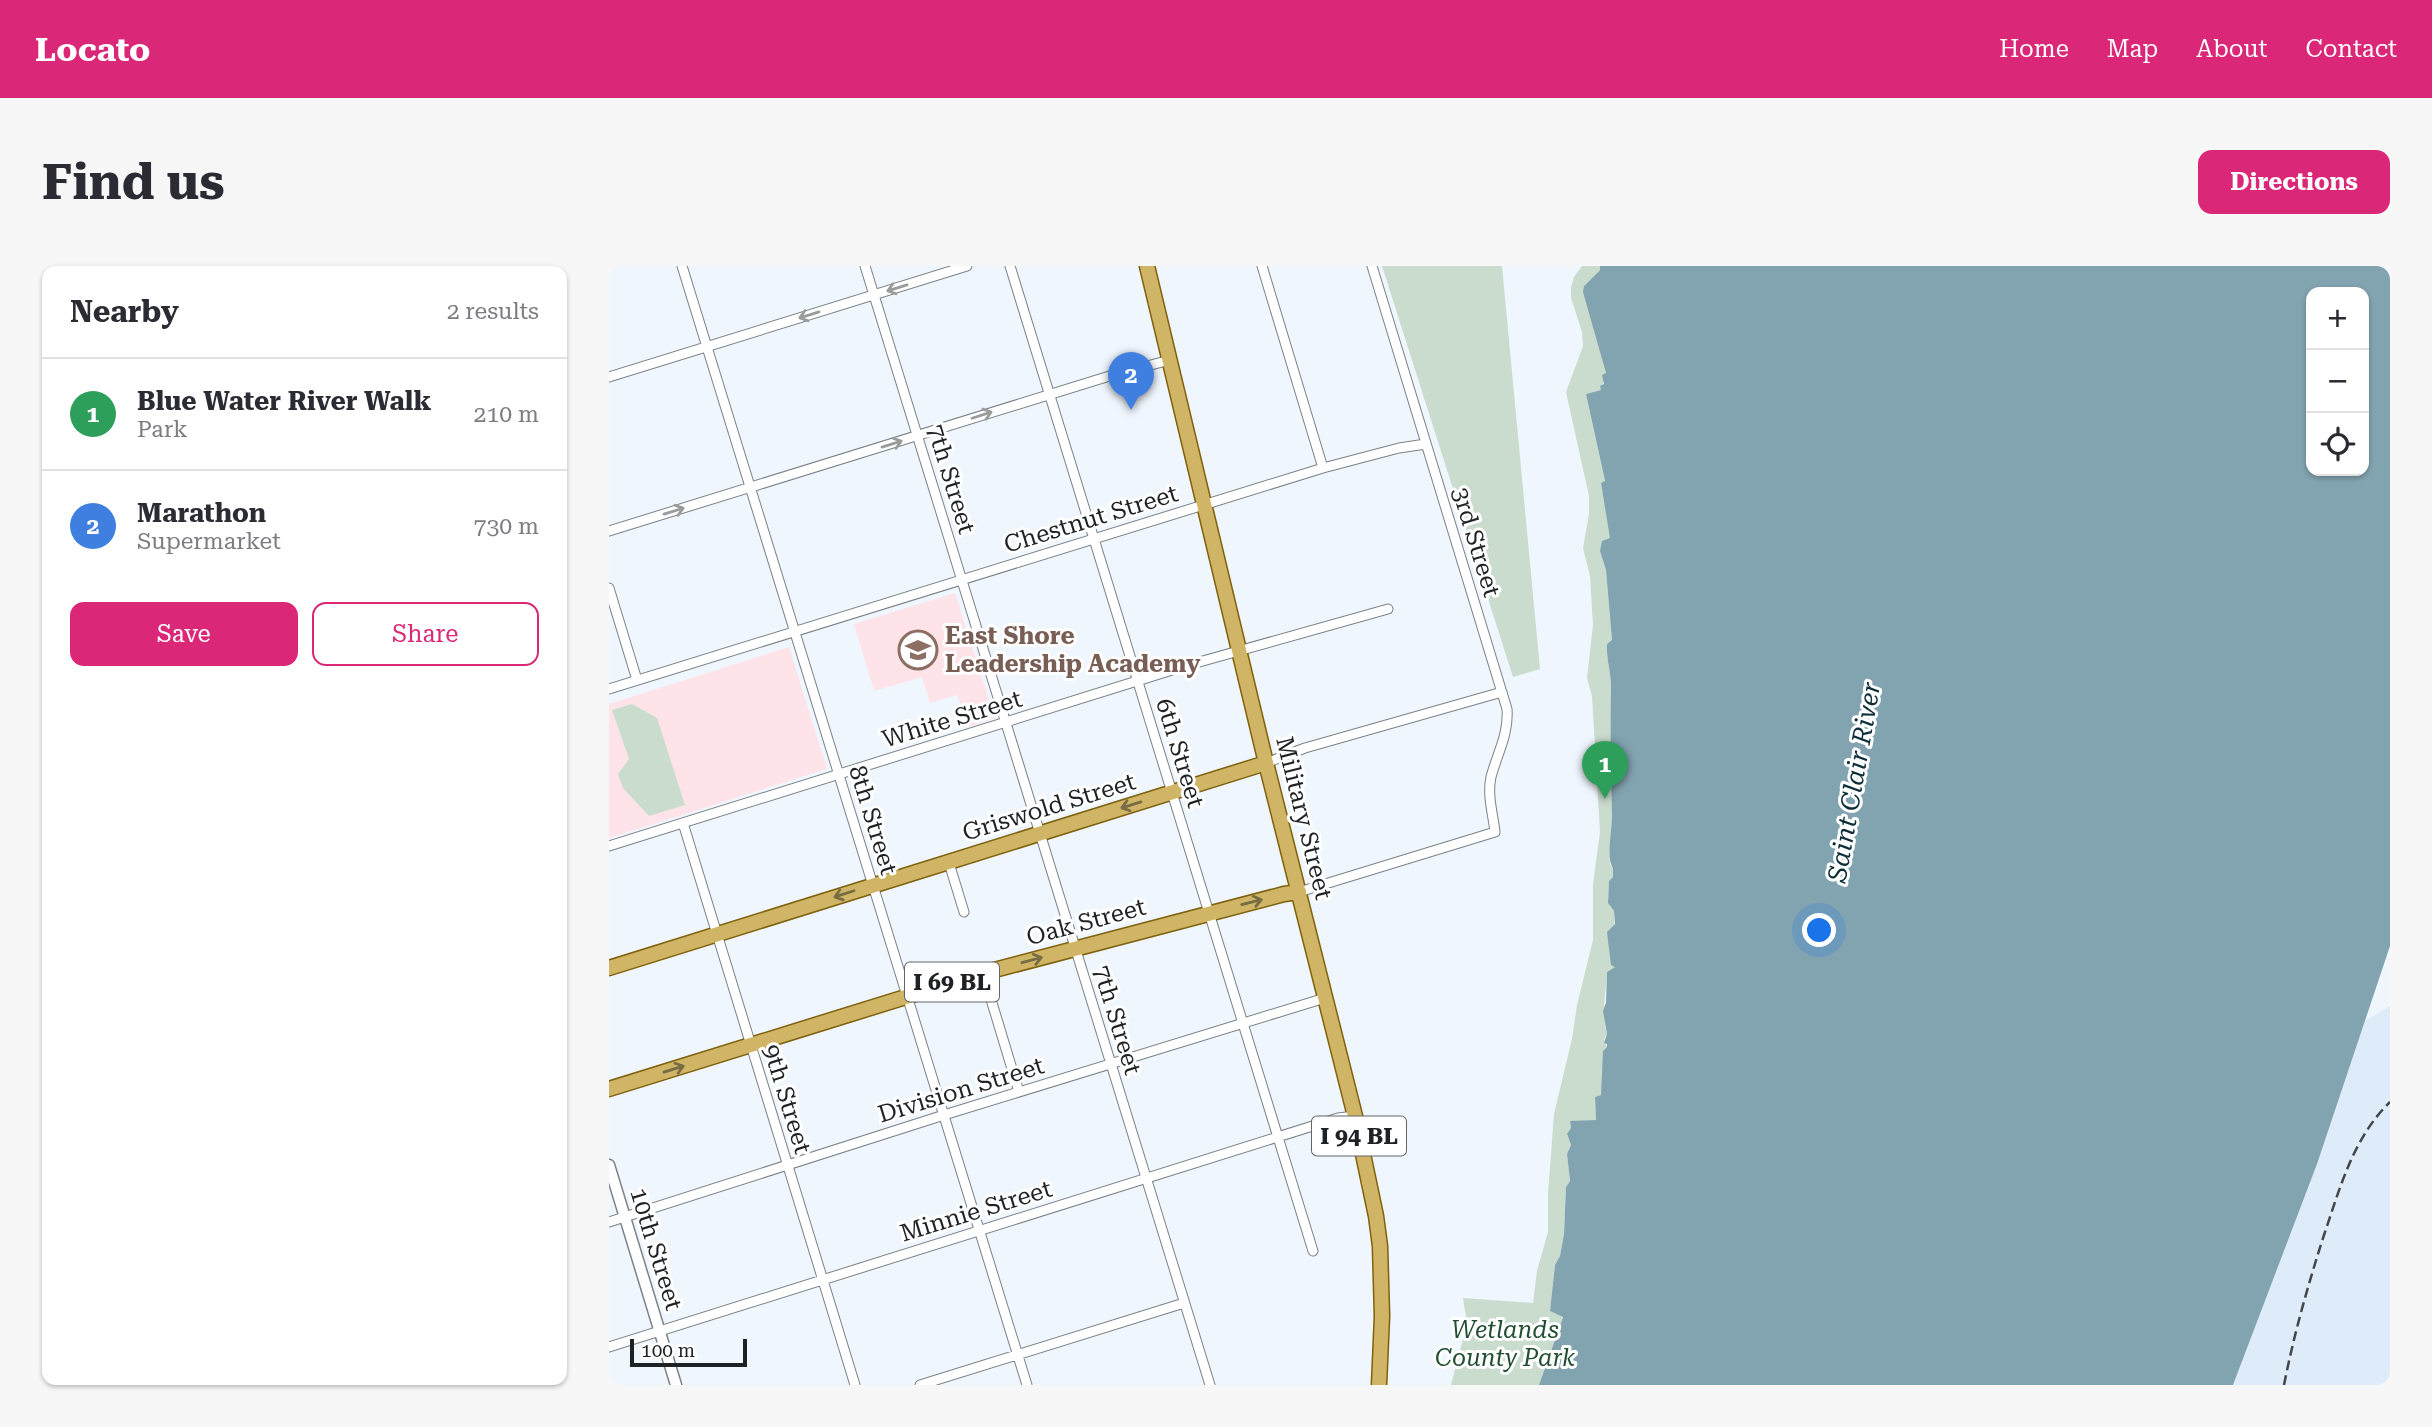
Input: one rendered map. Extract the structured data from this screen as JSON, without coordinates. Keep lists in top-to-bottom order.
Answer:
{
  "streets": {
    "main road": [
      "Griswold Street",
      "Military Street",
      "Oak Street",
      "I 69 BL",
      "I 94 BL"
    ],
    "street": [
      "7th Street",
      "Chestnut Street",
      "3rd Street",
      "White Street",
      "6th Street",
      "8th Street",
      "Division Street",
      "9th Street",
      "Minnie Street",
      "10th Street"
    ]
  },
  "crossings": [
    ["7th Street", "Chestnut Street"],
    ["7th Street", "White Street"],
    ["7th Street", "Griswold Street"],
    ["7th Street", "Oak Street"],
    ["7th Street", "Division Street"],
    ["7th Street", "Minnie Street"],
    ["Chestnut Street", "3rd Street"],
    ["Chestnut Street", "6th Street"],
    ["Chestnut Street", "Military Street"],
    ["Chestnut Street", "8th Street"],
    ["3rd Street", "Griswold Street"],
    ["3rd Street", "Oak Street"],
    ["White Street", "6th Street"],
    ["White Street", "Military Street"],
    ["White Street", "8th Street"],
    ["White Street", "9th Street"],
    ["6th Street", "Griswold Street"],
    ["6th Street", "Oak Street"],
    ["6th Street", "Division Street"],
    ["6th Street", "Minnie Street"],
    ["Griswold Street", "Military Street"],
    ["Griswold Street", "8th Street"],
    ["Griswold Street", "9th Street"],
    ["Military Street", "Oak Street"],
    ["Military Street", "Division Street"],
    ["Military Street", "Minnie Street"],
    ["8th Street", "Oak Street"],
    ["8th Street", "Division Street"],
    ["8th Street", "Minnie Street"],
    ["Oak Street", "9th Street"],
    ["Division Street", "9th Street"],
    ["Division Street", "10th Street"],
    ["9th Street", "Minnie Street"],
    ["Minnie Street", "10th Street"]
  ],
  "one_way": ["Oak Street"],
  "water": ["Saint Clair River"],
  "parks": ["Wetlands County Park"],
  "places": {
    "school or university": ["East Shore Leadership Academy"]
  },
  "scale_bar": "100 m",
  "page": {
    "header": "Locato",
    "nav": [
      "Home",
      "Map",
      "About",
      "Contact"
    ],
    "buttons": [
      "Directions",
      ["Save", "Share"]
    ],
    "title": "Find us",
    "heading": ["Nearby", "2 results"],
    "map_buttons": ["+", "−"],
    "pins": ["2", "1"],
    "list": [
      {
        "mark": "1",
        "name": "Blue Water River Walk",
        "note": "Park",
        "value": "210 m"
      },
      {
        "mark": "2",
        "name": "Marathon",
        "note": "Supermarket",
        "value": "730 m"
      }
    ],
    "scale": "100 m"
  }
}
